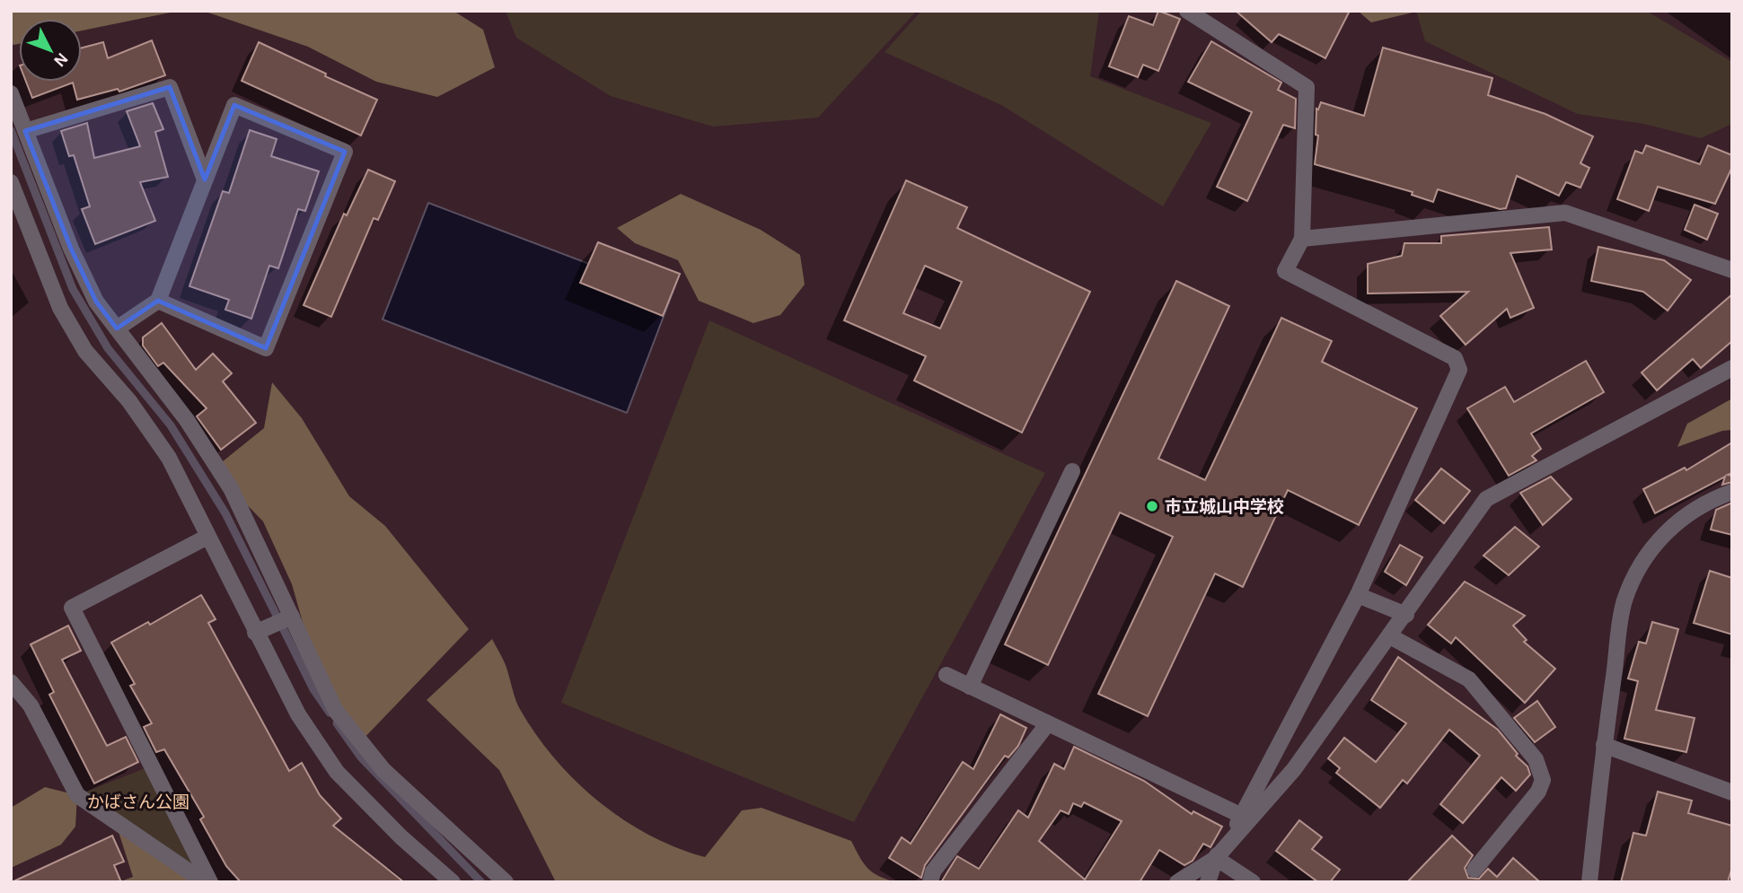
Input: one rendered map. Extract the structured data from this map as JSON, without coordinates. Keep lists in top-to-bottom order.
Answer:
{
  "parks": ["かばさん公園"],
  "places": ["市立城山中学校"],
  "north": "bottom right"
}
